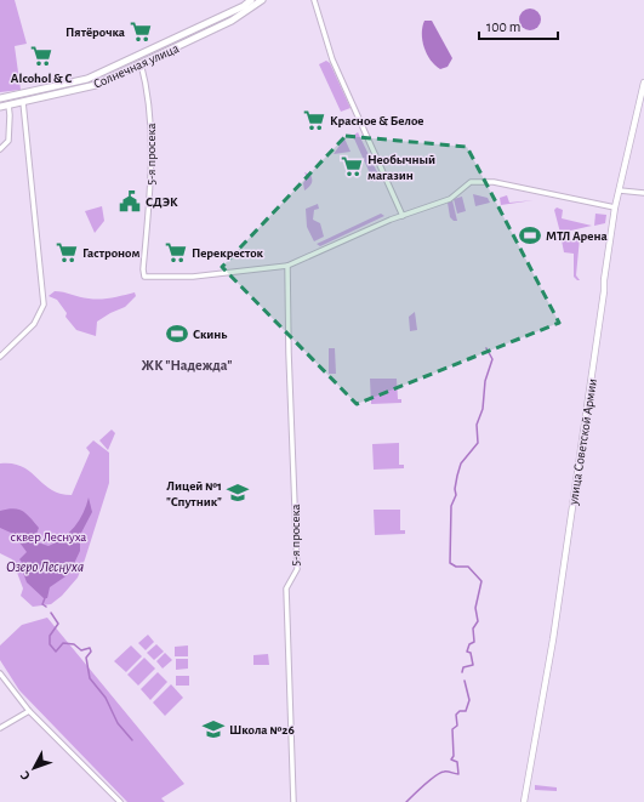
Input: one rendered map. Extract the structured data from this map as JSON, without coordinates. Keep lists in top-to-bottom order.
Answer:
{
  "streets": {
    "main road": ["Солнечная улица"],
    "street": ["5-я просека", "улица Советской Армии"]
  },
  "crossings": [
    ["Солнечная улица", "5-я просека"],
    ["5-я просека", "улица Советской Армии"]
  ],
  "districts": ["ЖК \"Надежда\""],
  "water": ["Озеро Леснуха"],
  "parks": ["сквер Леснуха"],
  "places": {
    "supermarket": [
      "Пятёрочка",
      "Alcohol & C",
      "Красное & Белое",
      "Необычный магазин",
      "Гастроном",
      "Перекресток"
    ],
    "public building": ["СДЭК"],
    "sports": ["МТЛ Арена", "Скинь"],
    "school or university": ["Лицей №1 \"Спутник\"", "Школа №26"]
  },
  "scale_bar": "100 m",
  "north": "bottom left"
}
